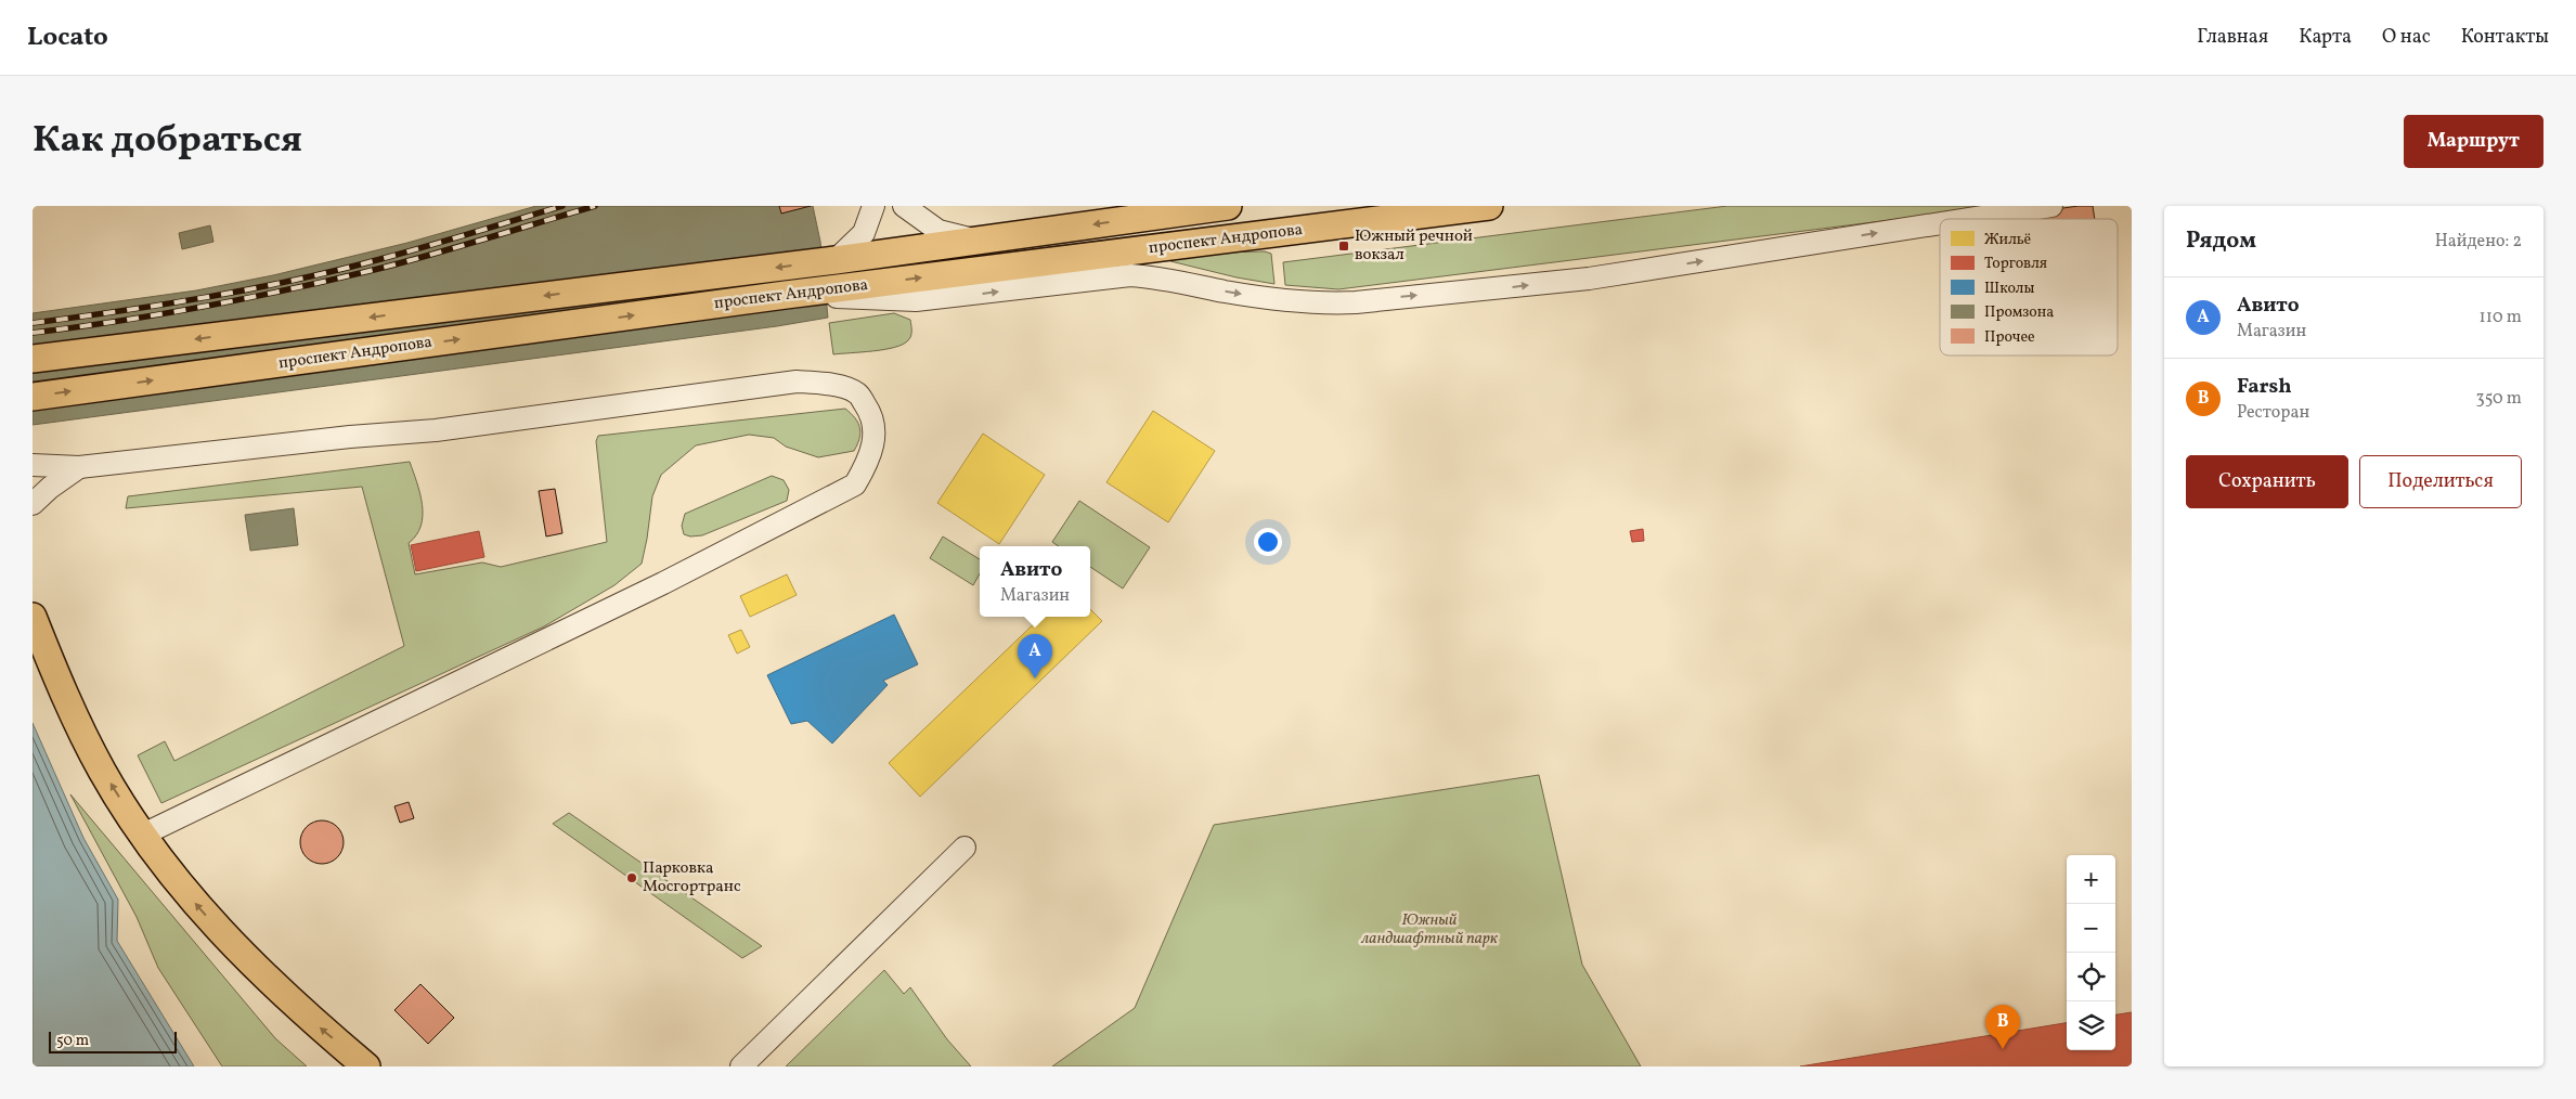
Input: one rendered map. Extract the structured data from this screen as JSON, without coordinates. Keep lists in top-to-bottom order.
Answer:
{
  "streets": {
    "main road": ["проспект Андропова"]
  },
  "parks": ["Южный ландшафтный парк"],
  "places": {
    "transit": ["Южный речной вокзал"],
    "other": ["Парковка Мосгортранс"]
  },
  "legend": [
    "Жильё",
    "Торговля",
    "Школы",
    "Промзона",
    "Прочее"
  ],
  "scale_bar": "50 m",
  "page": {
    "header": "Locato",
    "nav": [
      "Главная",
      "Карта",
      "О нас",
      "Контакты"
    ],
    "title": "Как добраться",
    "buttons": [
      "Маршрут",
      ["Сохранить", "Поделиться"]
    ],
    "heading": ["Рядом", "Найдено: 2"],
    "list": [
      {
        "mark": "A",
        "name": "Авито",
        "note": "Магазин",
        "value": "110 m"
      },
      {
        "mark": "B",
        "name": "Farsh",
        "note": "Ресторан",
        "value": "350 m"
      }
    ],
    "popup": ["Авито", "Магазин"],
    "pins": ["A", "B"],
    "map_buttons": ["+", "−"],
    "scale": "50 m"
  }
}
